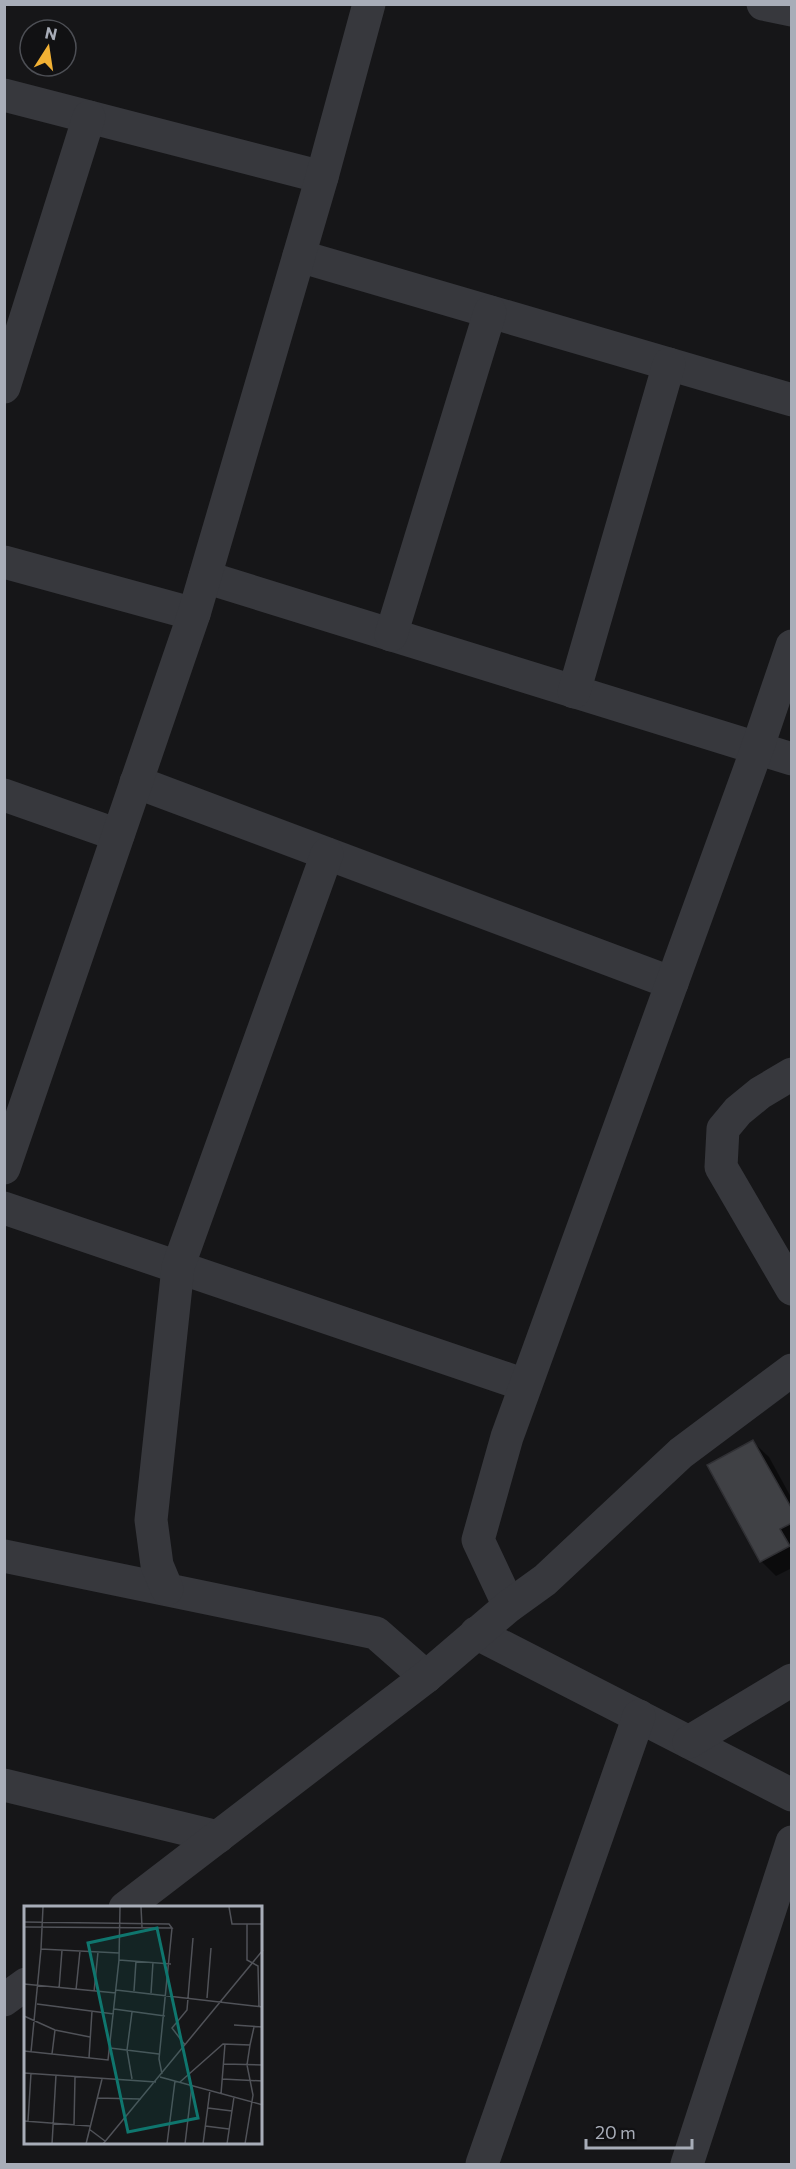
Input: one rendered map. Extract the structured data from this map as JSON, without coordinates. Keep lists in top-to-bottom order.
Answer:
{
  "scale_bar": "20 m",
  "north": "top"
}
